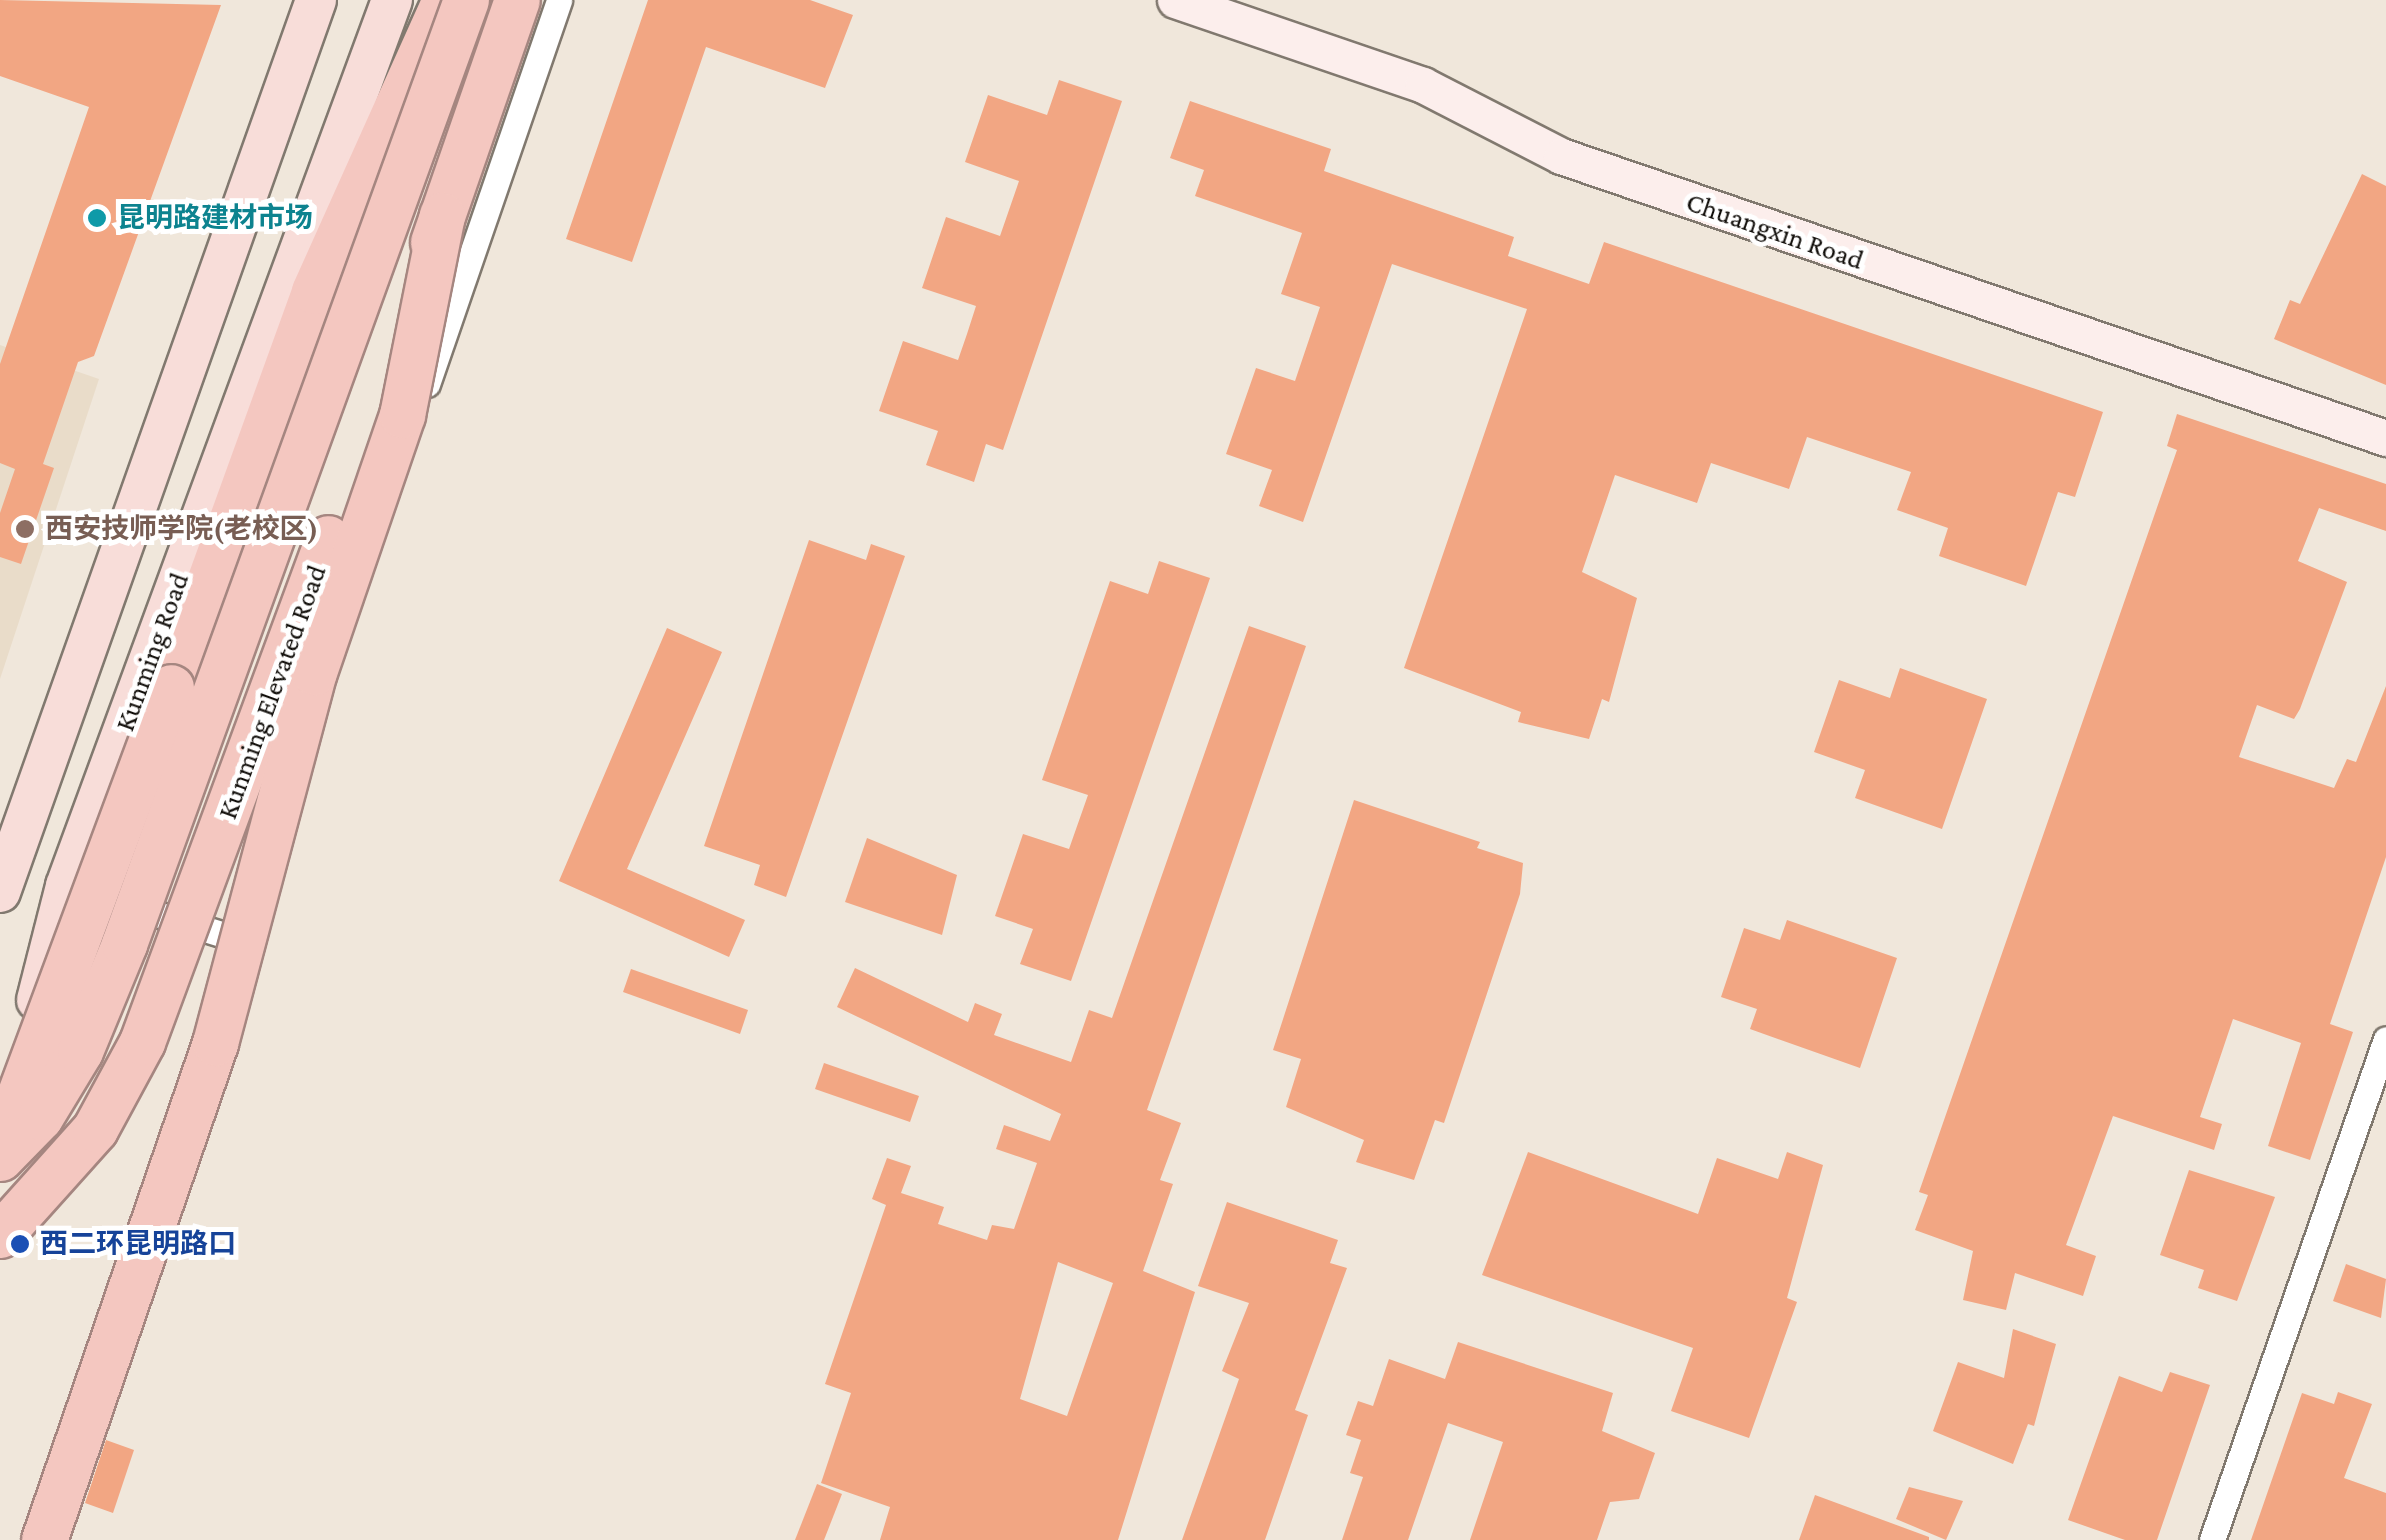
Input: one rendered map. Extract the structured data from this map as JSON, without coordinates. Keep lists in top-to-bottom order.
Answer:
{
  "streets": {
    "highway": ["Kunming Elevated Road"],
    "main road": ["Kunming Road"],
    "street": ["Chuangxin Road"]
  },
  "places": ["昆明路建材市场", "西安技师学院(老校区)", "西二环昆明路口"]
}
